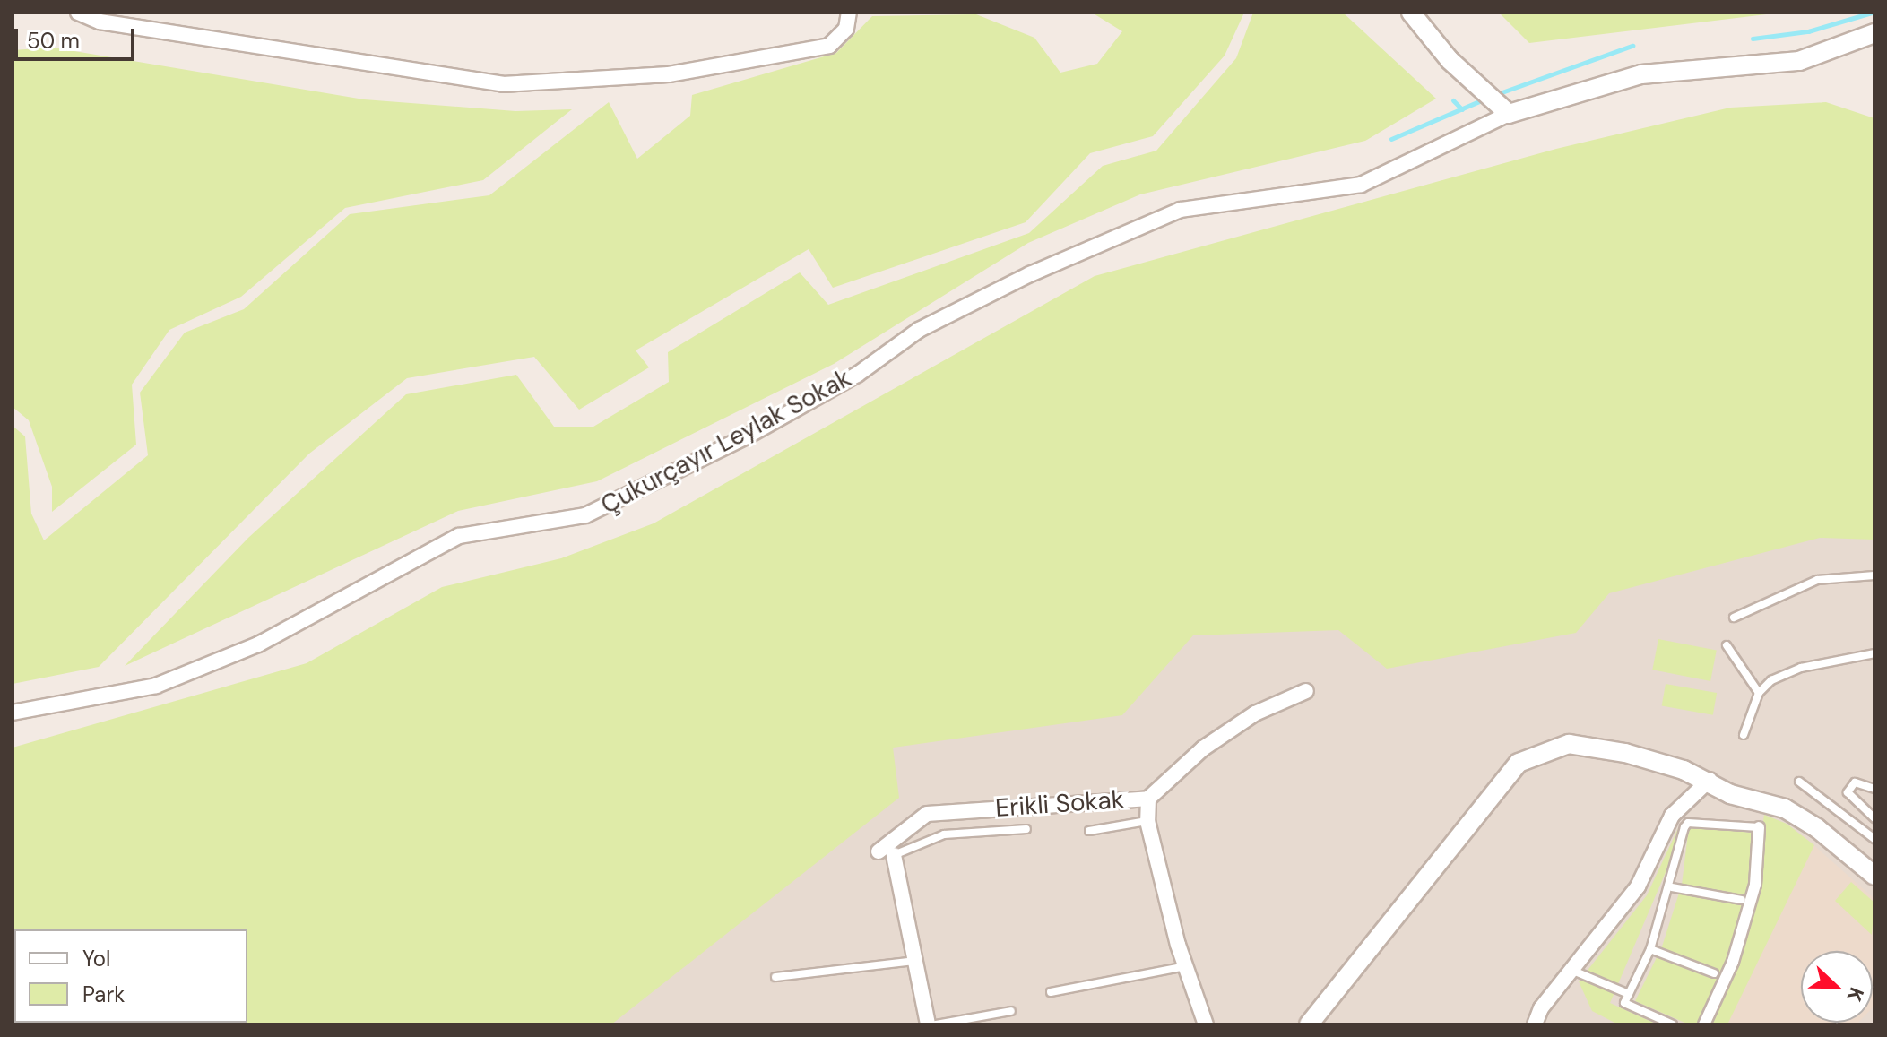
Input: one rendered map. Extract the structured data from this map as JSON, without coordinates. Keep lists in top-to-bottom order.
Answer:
{
  "streets": {
    "street": ["Çukurçayır Leylak Sokak", "Erikli Sokak"]
  },
  "legend": ["Yol", "Park"],
  "scale_bar": "50 m",
  "north": "right"
}
